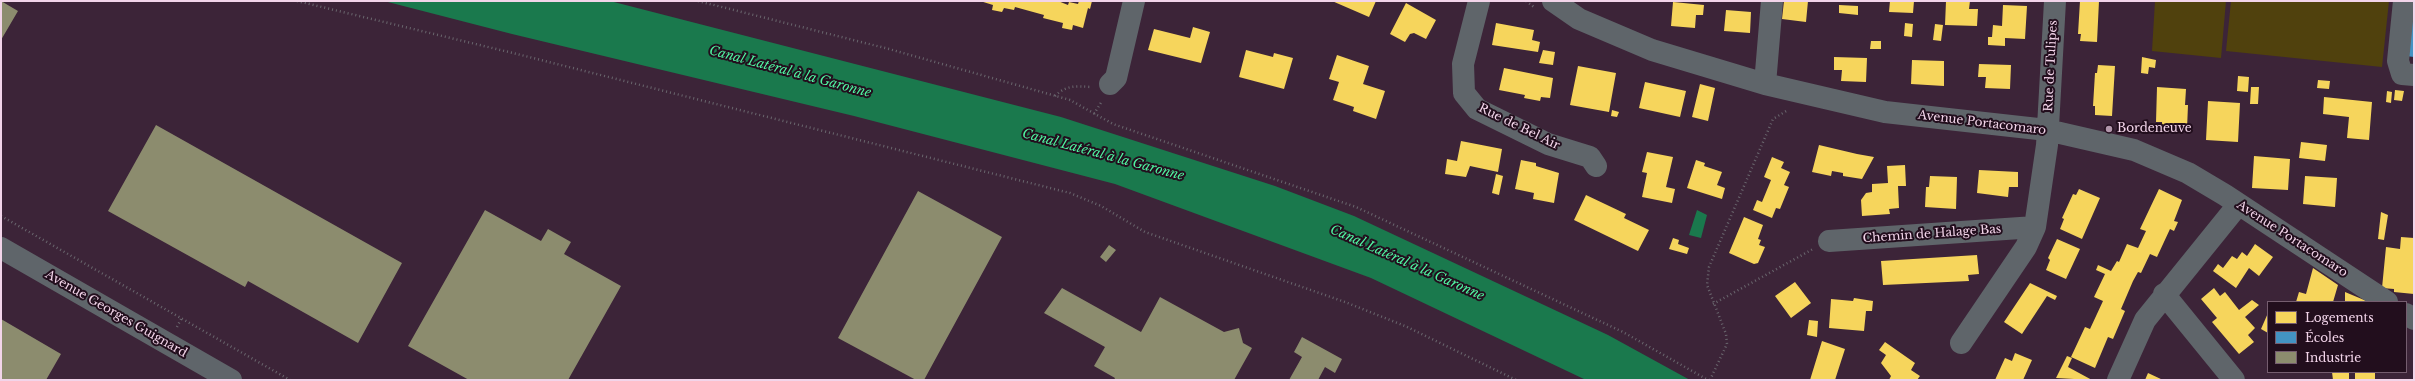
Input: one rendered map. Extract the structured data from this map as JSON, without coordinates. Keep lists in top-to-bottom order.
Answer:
{
  "streets": {
    "street": [
      "Rue de Tulipes",
      "Avenue Portacomaro",
      "Rue de Bel Air",
      "Chemin de Halage Bas",
      "Avenue Georges Guignard"
    ]
  },
  "crossings": [
    ["Rue de Tulipes", "Avenue Portacomaro"]
  ],
  "water": ["Canal Latéral à la Garonne"],
  "places": ["Bordeneuve"],
  "legend": ["Logements", "Écoles", "Industrie"]
}
